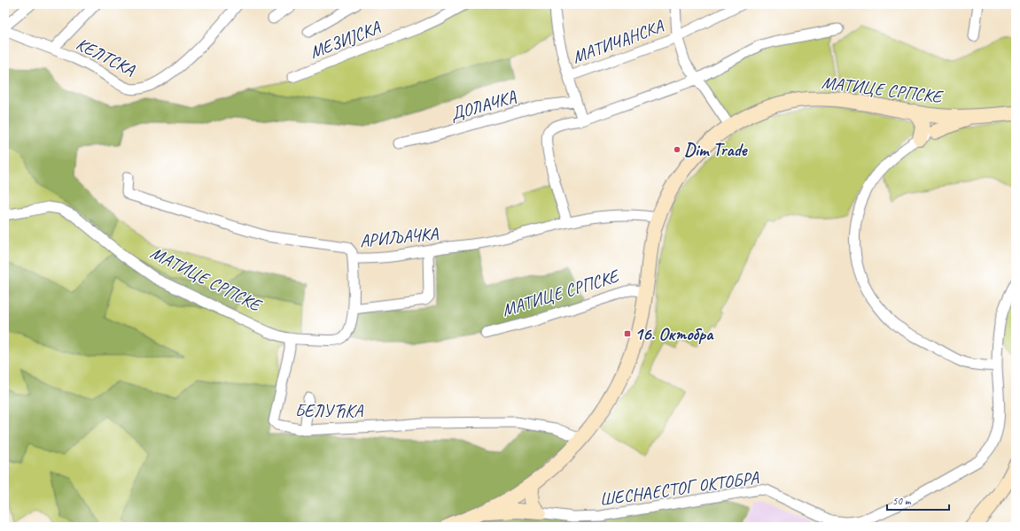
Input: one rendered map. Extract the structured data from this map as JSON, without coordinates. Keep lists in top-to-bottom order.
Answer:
{
  "streets": {
    "main road": ["МАТИЦЕ СРПСКЕ"],
    "street": [
      "МЕЗИЈСКА",
      "МАТИЧАНСКА",
      "КЕЛТСКА",
      "ДОЛАЧКА",
      "АРИЉАЧКА",
      "БЕЛУЋКА",
      "ШЕСНАЕСТОГ ОКТОБРА"
    ]
  },
  "crossings": [
    ["МАТИЧАНСКА", "МАТИЦЕ СРПСКЕ"],
    ["МАТИЦЕ СРПСКЕ", "АРИЉАЧКА"],
    ["МАТИЦЕ СРПСКЕ", "БЕЛУЋКА"]
  ],
  "places": {
    "other": ["Dim Trade"],
    "transit": ["16. Октобра"]
  },
  "scale_bar": "50 m"
}
